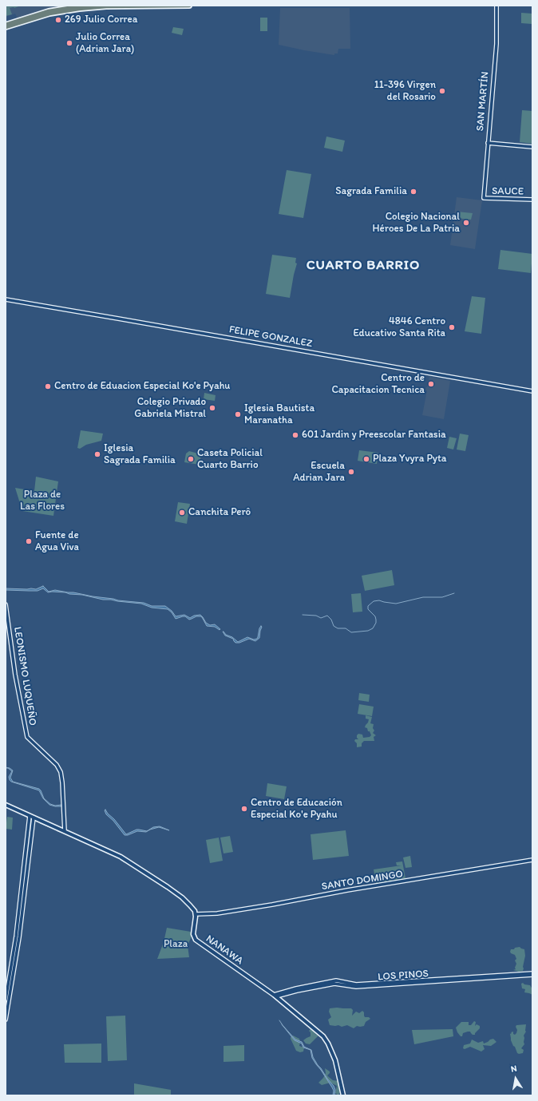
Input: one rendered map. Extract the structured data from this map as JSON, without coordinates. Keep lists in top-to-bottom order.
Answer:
{
  "streets": {
    "main road": ["NANAWA"],
    "street": [
      "SAN MARTÍN",
      "SAUCE",
      "FELIPE GONZALEZ",
      "LEONISMO LUQUEÑO",
      "SANTO DOMINGO",
      "LOS PINOS"
    ]
  },
  "crossings": [
    ["SAN MARTÍN", "SAUCE"],
    ["SANTO DOMINGO", "NANAWA"],
    ["NANAWA", "LOS PINOS"]
  ],
  "districts": ["CUARTO BARRIO"],
  "parks": ["Plaza de Las Flores", "Plaza"],
  "places": [
    "269 Julio Correa",
    "Julio Correa (Adrian Jara)",
    "11-396 Virgen del Rosario",
    "Sagrada Familia",
    "Colegio Nacional Héroes De La Patria",
    "4846 Centro Educativo Santa Rita",
    "Centro de Capacitacion Tecnica",
    "Centro de Eduacion Especial Ko'e Pyahu",
    "Colegio Privado Gabriela Mistral",
    "Iglesia Bautista Maranatha",
    "601 Jardin y Preescolar Fantasia",
    "Iglesia Sagrada Familia",
    "Caseta Policial Cuarto Barrio",
    "Plaza Yvyra Pyta",
    "Escuela Adrian Jara",
    "Canchita Perô",
    "Fuente de Agua Viva",
    "Centro de Educación Especial Ko'e Pyahu"
  ],
  "north": "top"
}
